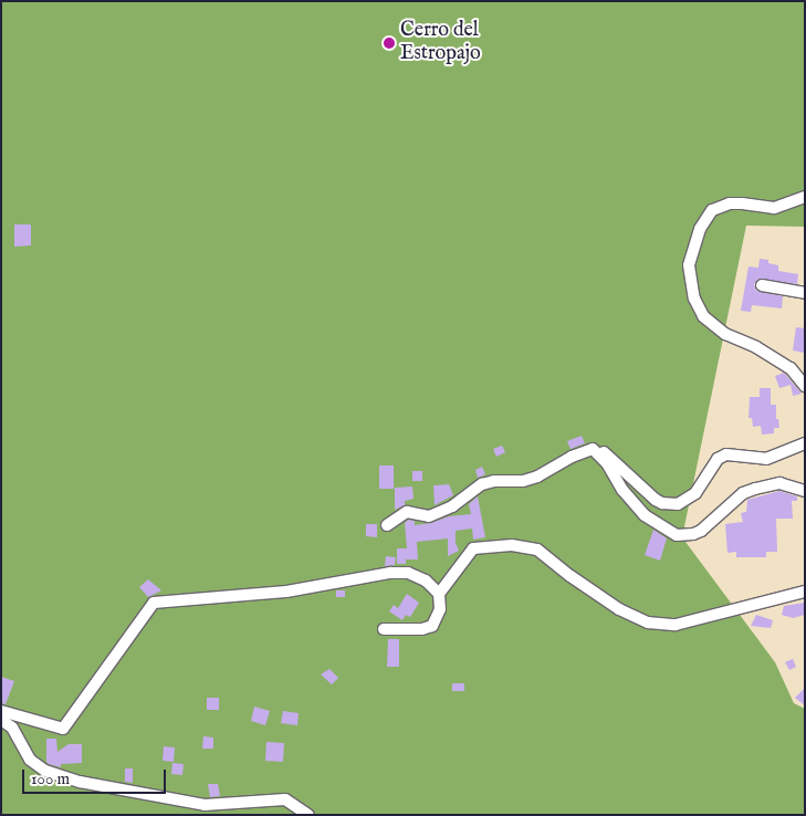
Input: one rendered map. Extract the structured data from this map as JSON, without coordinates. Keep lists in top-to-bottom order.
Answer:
{
  "places": ["Cerro del Estropajo"],
  "scale_bar": "100 m"
}
